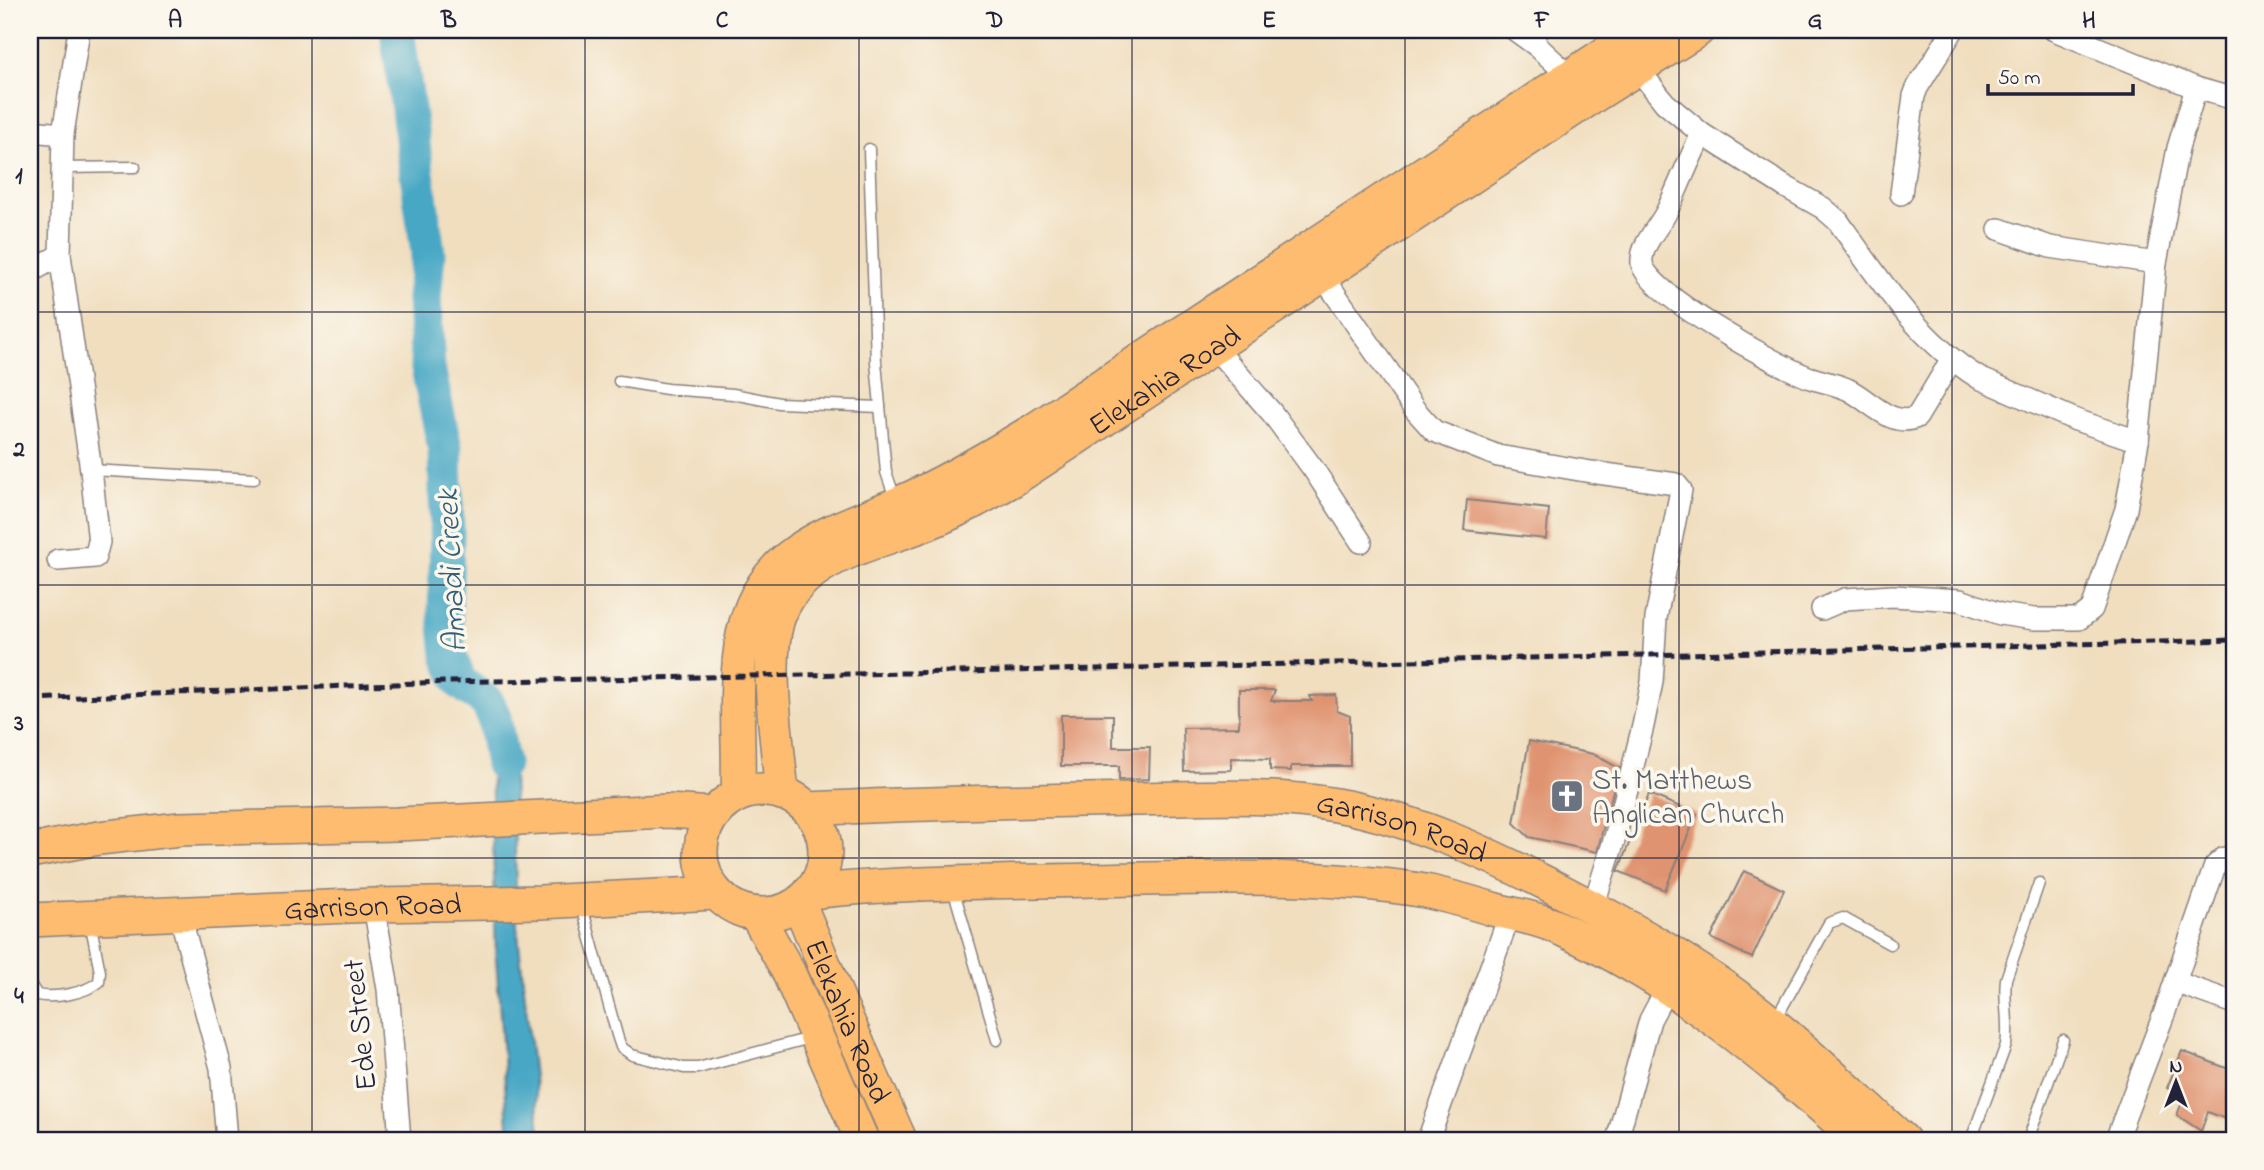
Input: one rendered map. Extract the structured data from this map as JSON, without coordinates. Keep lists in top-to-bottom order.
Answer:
{
  "streets": {
    "main road": ["Elekahia Road", "Garrison Road"],
    "street": ["Ede Street"]
  },
  "crossings": [
    ["Elekahia Road", "Garrison Road"],
    ["Garrison Road", "Ede Street"]
  ],
  "water": ["Amadi Creek"],
  "places": {
    "church": ["St. Matthews Anglican Church"]
  },
  "scale_bar": "50 m",
  "north": "top",
  "grid": {
    "columns": [
      "A",
      "B",
      "C",
      "D",
      "E",
      "F",
      "G",
      "H"
    ],
    "rows": [
      "1",
      "2",
      "3",
      "4"
    ]
  }
}
